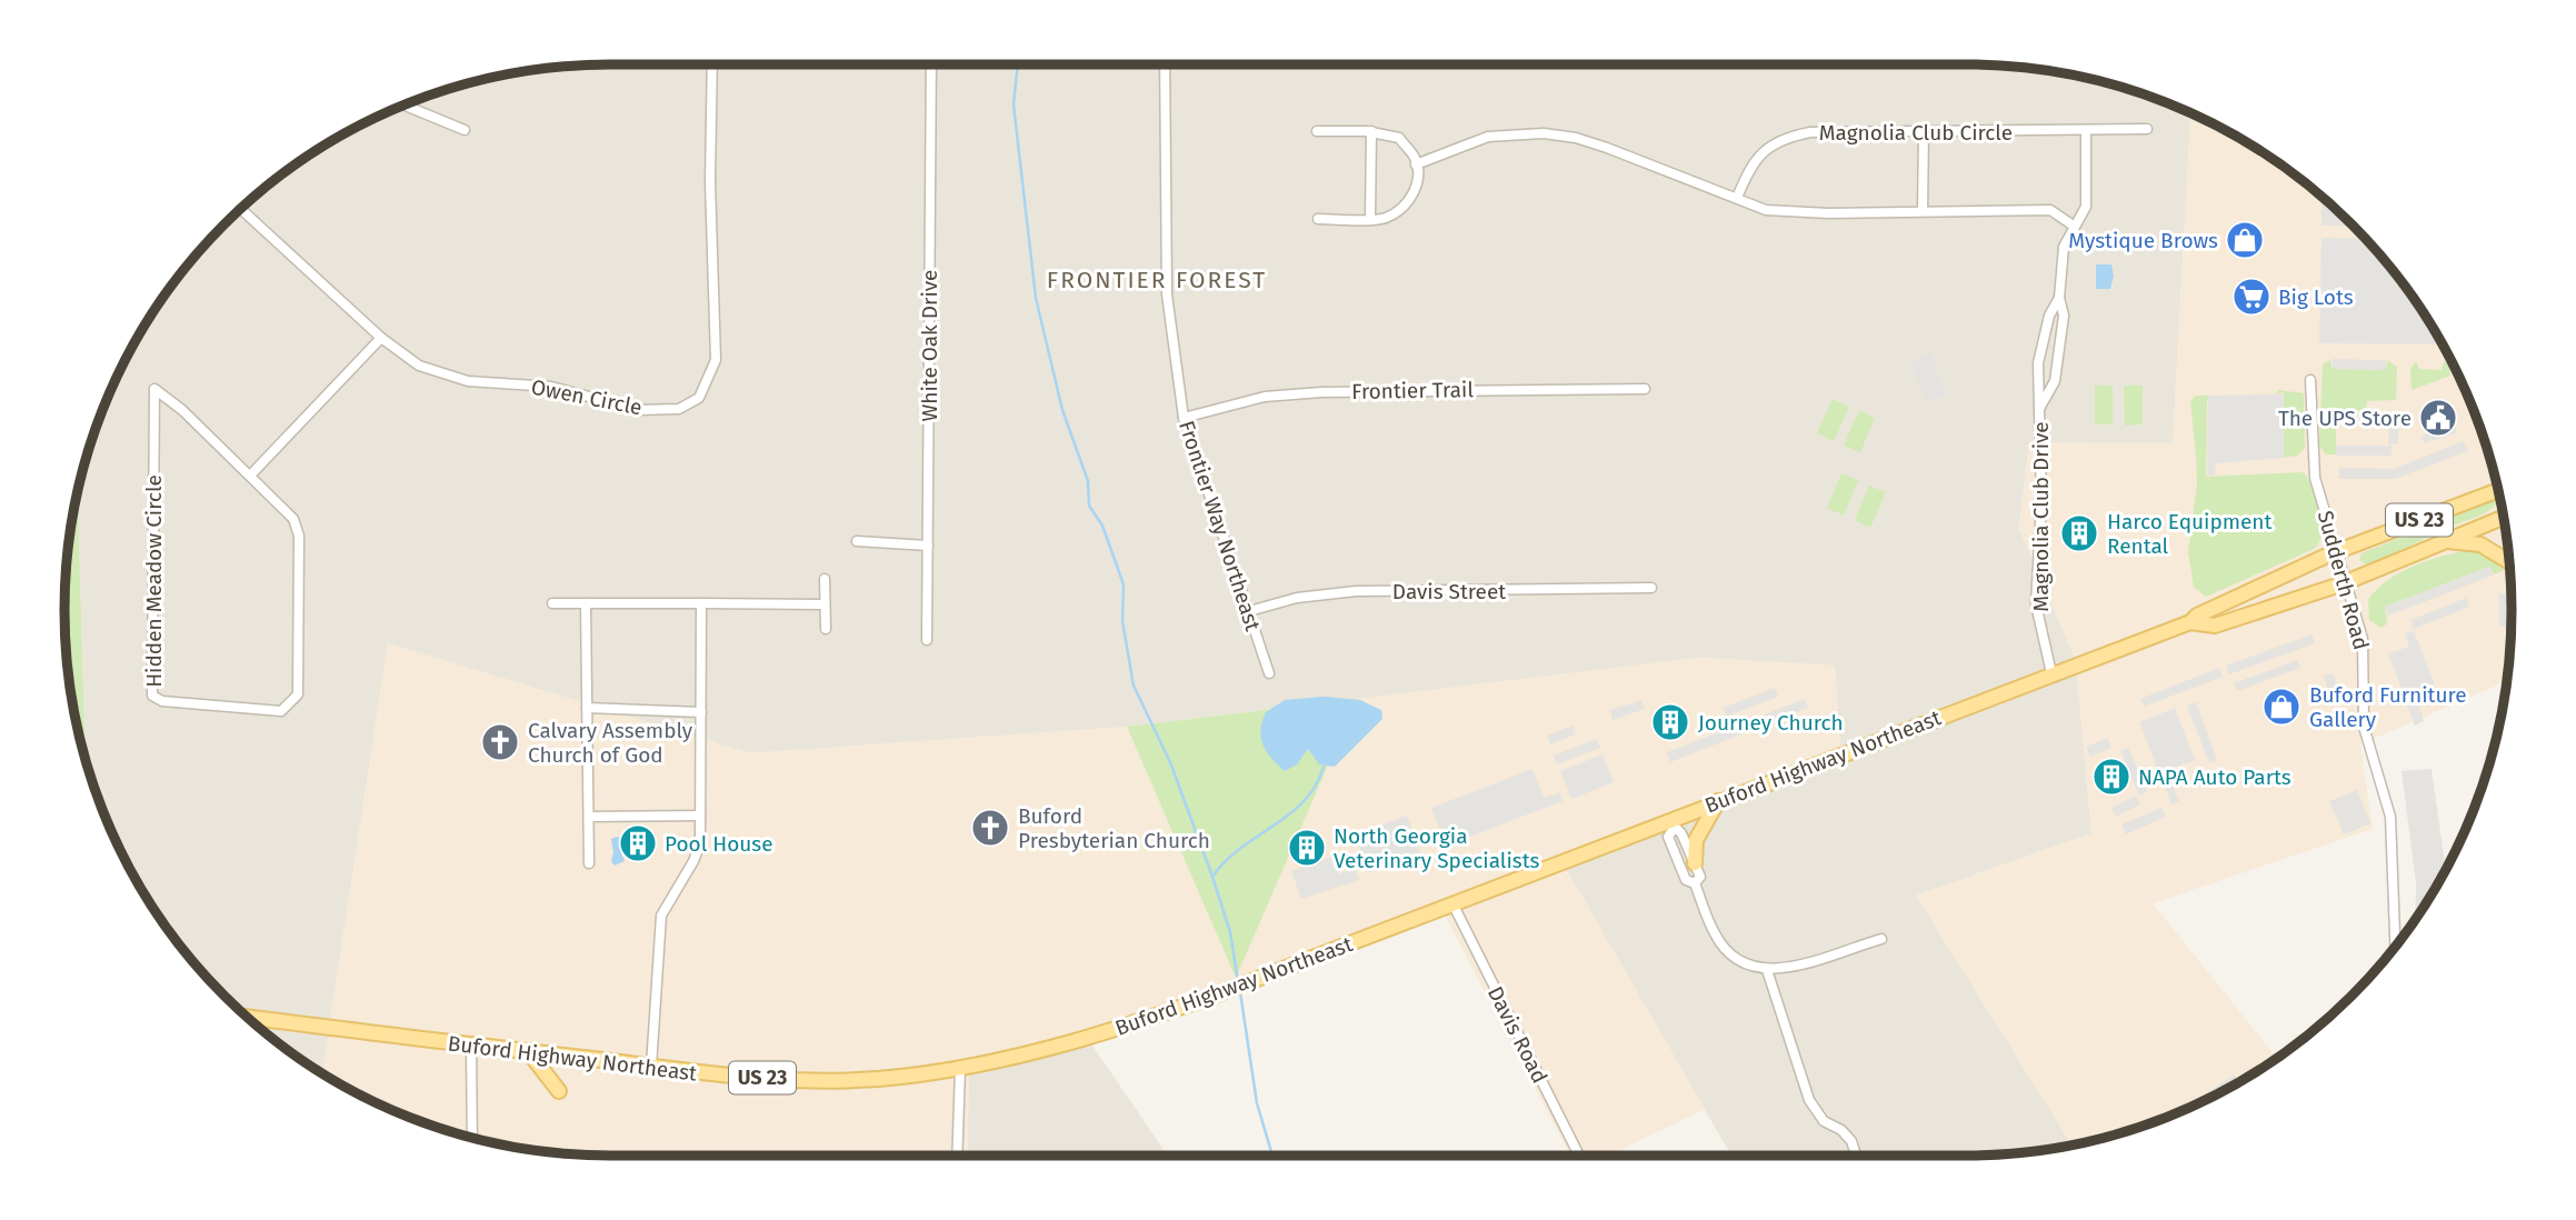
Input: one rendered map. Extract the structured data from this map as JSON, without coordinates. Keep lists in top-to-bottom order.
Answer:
{
  "streets": {
    "main road": ["US 23", "Buford Highway Northeast"],
    "street": [
      "Magnolia Club Circle",
      "White Oak Drive",
      "Frontier Trail",
      "Owen Circle",
      "Magnolia Club Drive",
      "Frontier Way Northeast",
      "Sudderth Road",
      "Hidden Meadow Circle",
      "Davis Street",
      "Davis Road"
    ]
  },
  "crossings": [
    ["Magnolia Club Circle", "Magnolia Club Drive"],
    ["Frontier Trail", "Frontier Way Northeast"],
    ["Magnolia Club Drive", "Buford Highway Northeast"],
    ["US 23", "Sudderth Road"],
    ["US 23", "Buford Highway Northeast"],
    ["Frontier Way Northeast", "Davis Street"],
    ["Buford Highway Northeast", "Davis Road"]
  ],
  "districts": ["FRONTIER FOREST"],
  "places": {
    "shop": ["Mystique Brows", "Buford Furniture Gallery"],
    "supermarket": ["Big Lots"],
    "public building": ["The UPS Store"],
    "building": [
      "Harco Equipment Rental",
      "Journey Church",
      "NAPA Auto Parts",
      "Pool House",
      "North Georgia Veterinary Specialists"
    ],
    "church": ["Calvary Assembly Church of God", "Buford Presbyterian Church"]
  }
}
